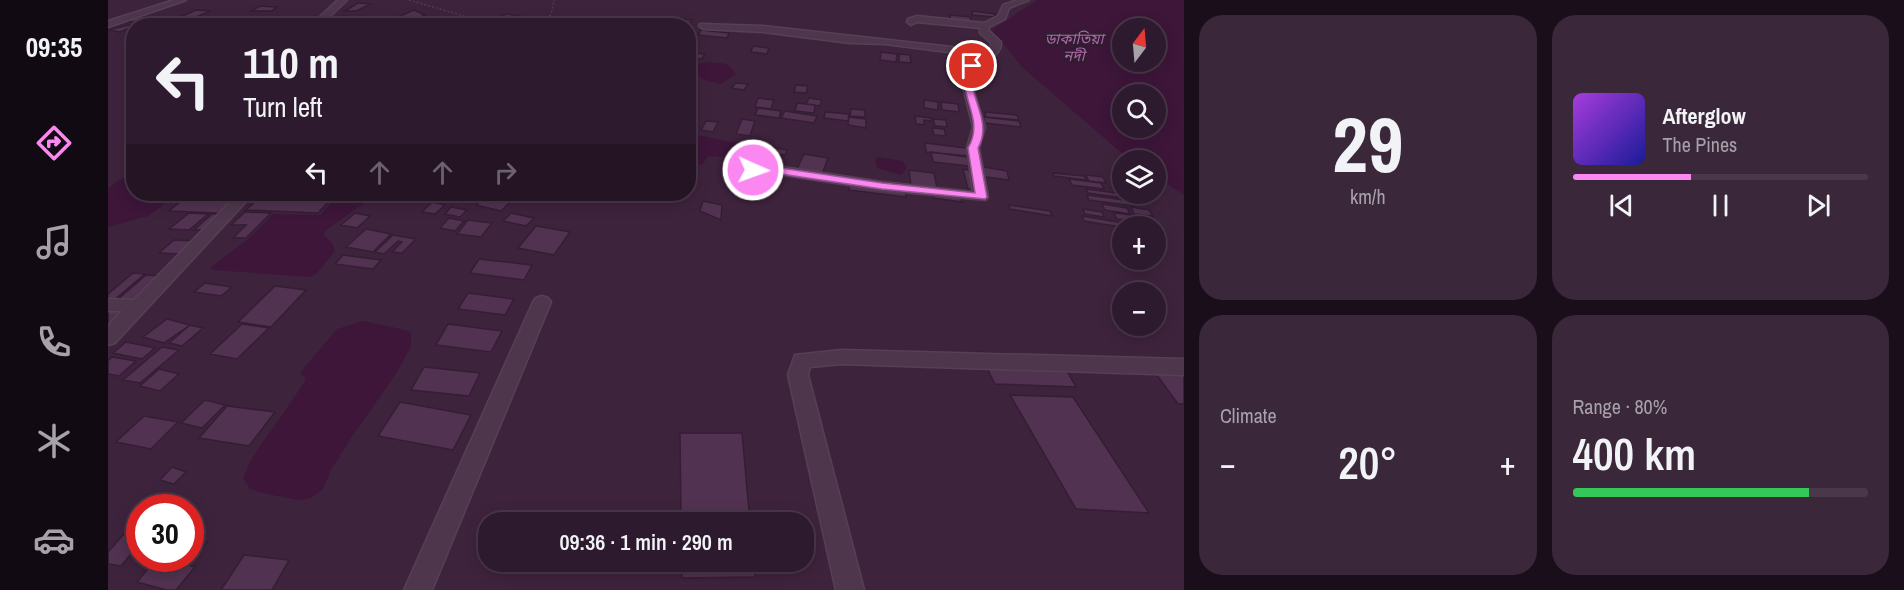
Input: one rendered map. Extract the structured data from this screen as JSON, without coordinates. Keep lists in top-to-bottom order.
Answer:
{
  "water": ["ডাকাতিয়া নদী"],
  "north": "top",
  "page": {
    "tabs": "09:35",
    "tile": [
      ["29", "km/h"],
      "Climate",
      ["Range · 80%", "400 km"]
    ],
    "map_buttons": ["+", "−"],
    "turn": ["110 m", "Turn left"],
    "song": ["Afterglow", "The Pines"],
    "heat": ["−", "20°", "+"],
    "limit": "30",
    "trip": "09:36 · 1 min · 290 m"
  }
}
